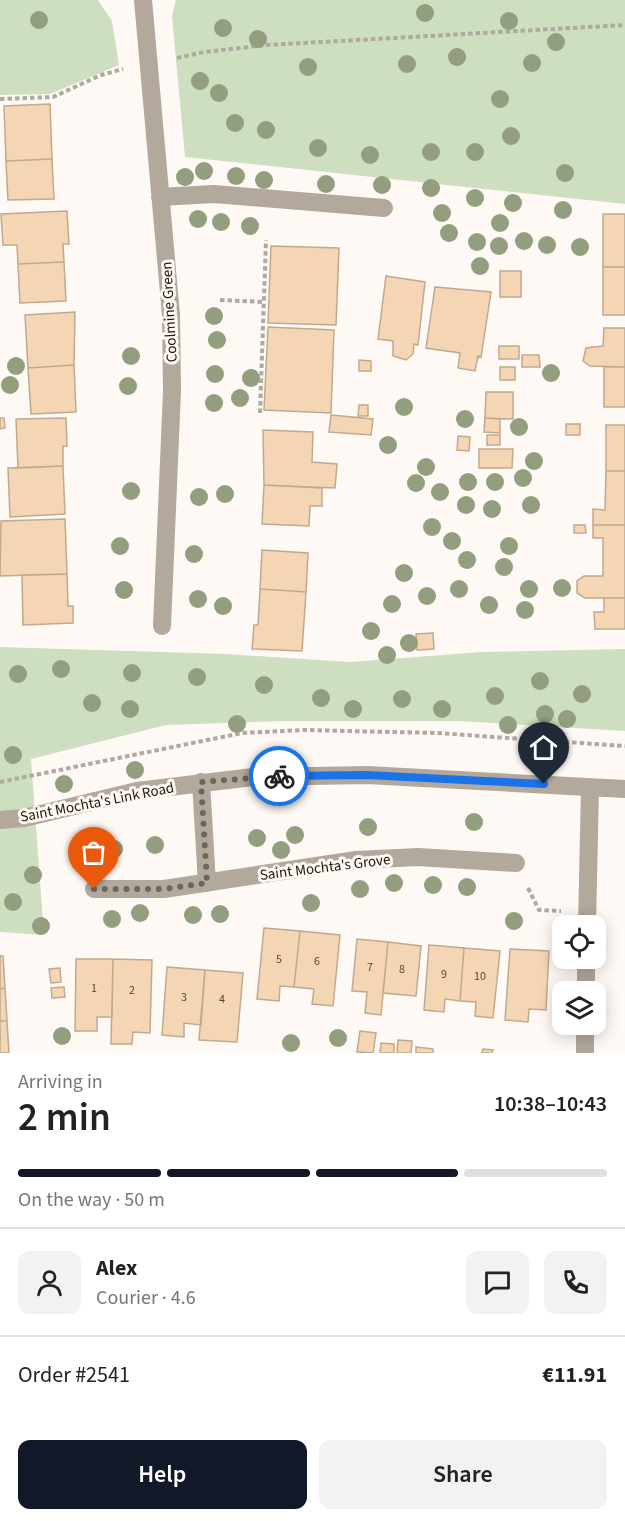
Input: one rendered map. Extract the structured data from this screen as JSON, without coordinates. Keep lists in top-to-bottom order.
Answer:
{
  "streets": {
    "street": ["Coolmine Green", "Saint Mochta's Link Road", "Saint Mochta's Grove"]
  },
  "house_numbers": [
    "5",
    "6",
    "7",
    "8",
    "9",
    "10",
    "1",
    "2",
    "3",
    "4"
  ],
  "page": {
    "heading": ["2 min", "Arriving in", "10:38–10:43"],
    "panel": [
      "Alex",
      "Courier · 4.6",
      "Order #2541",
      "€11.91"
    ],
    "bar": "On the way · 50 m",
    "buttons": ["Help", "Share"]
  }
}
